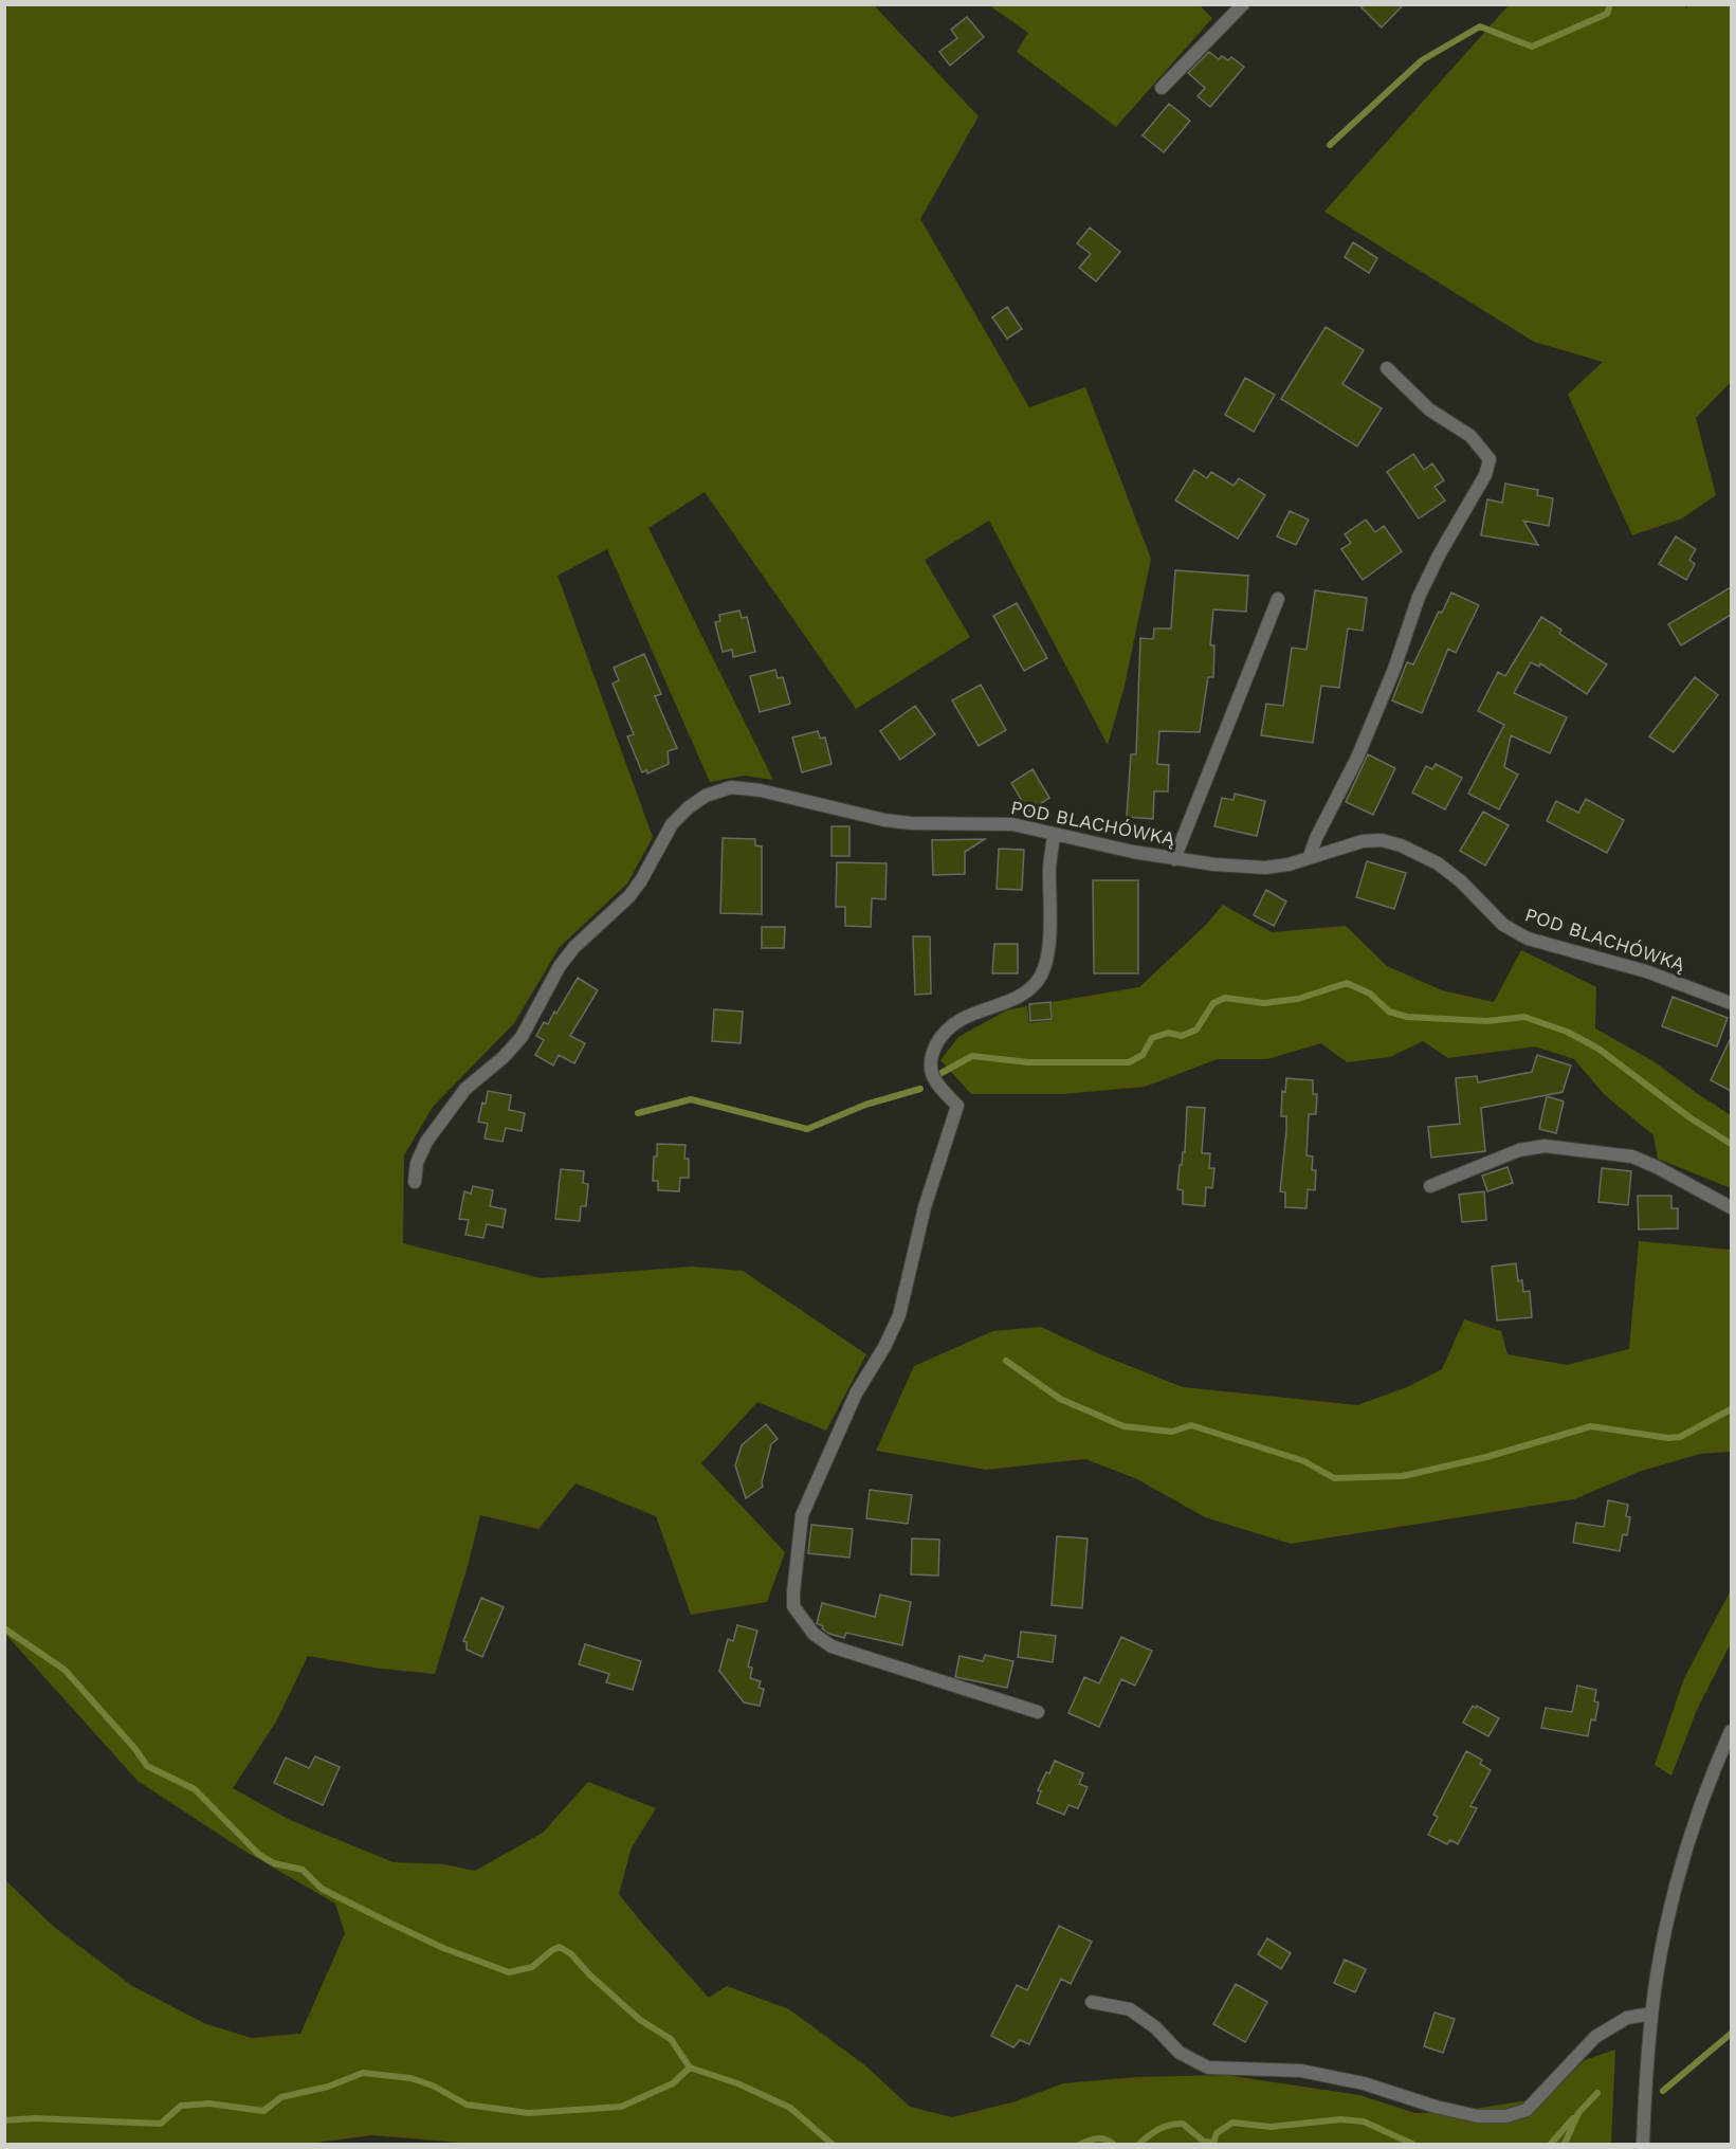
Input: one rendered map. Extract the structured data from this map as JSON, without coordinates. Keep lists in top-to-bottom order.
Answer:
{
  "streets": {
    "street": ["POD BLACHÓWKĄ"]
  }
}
